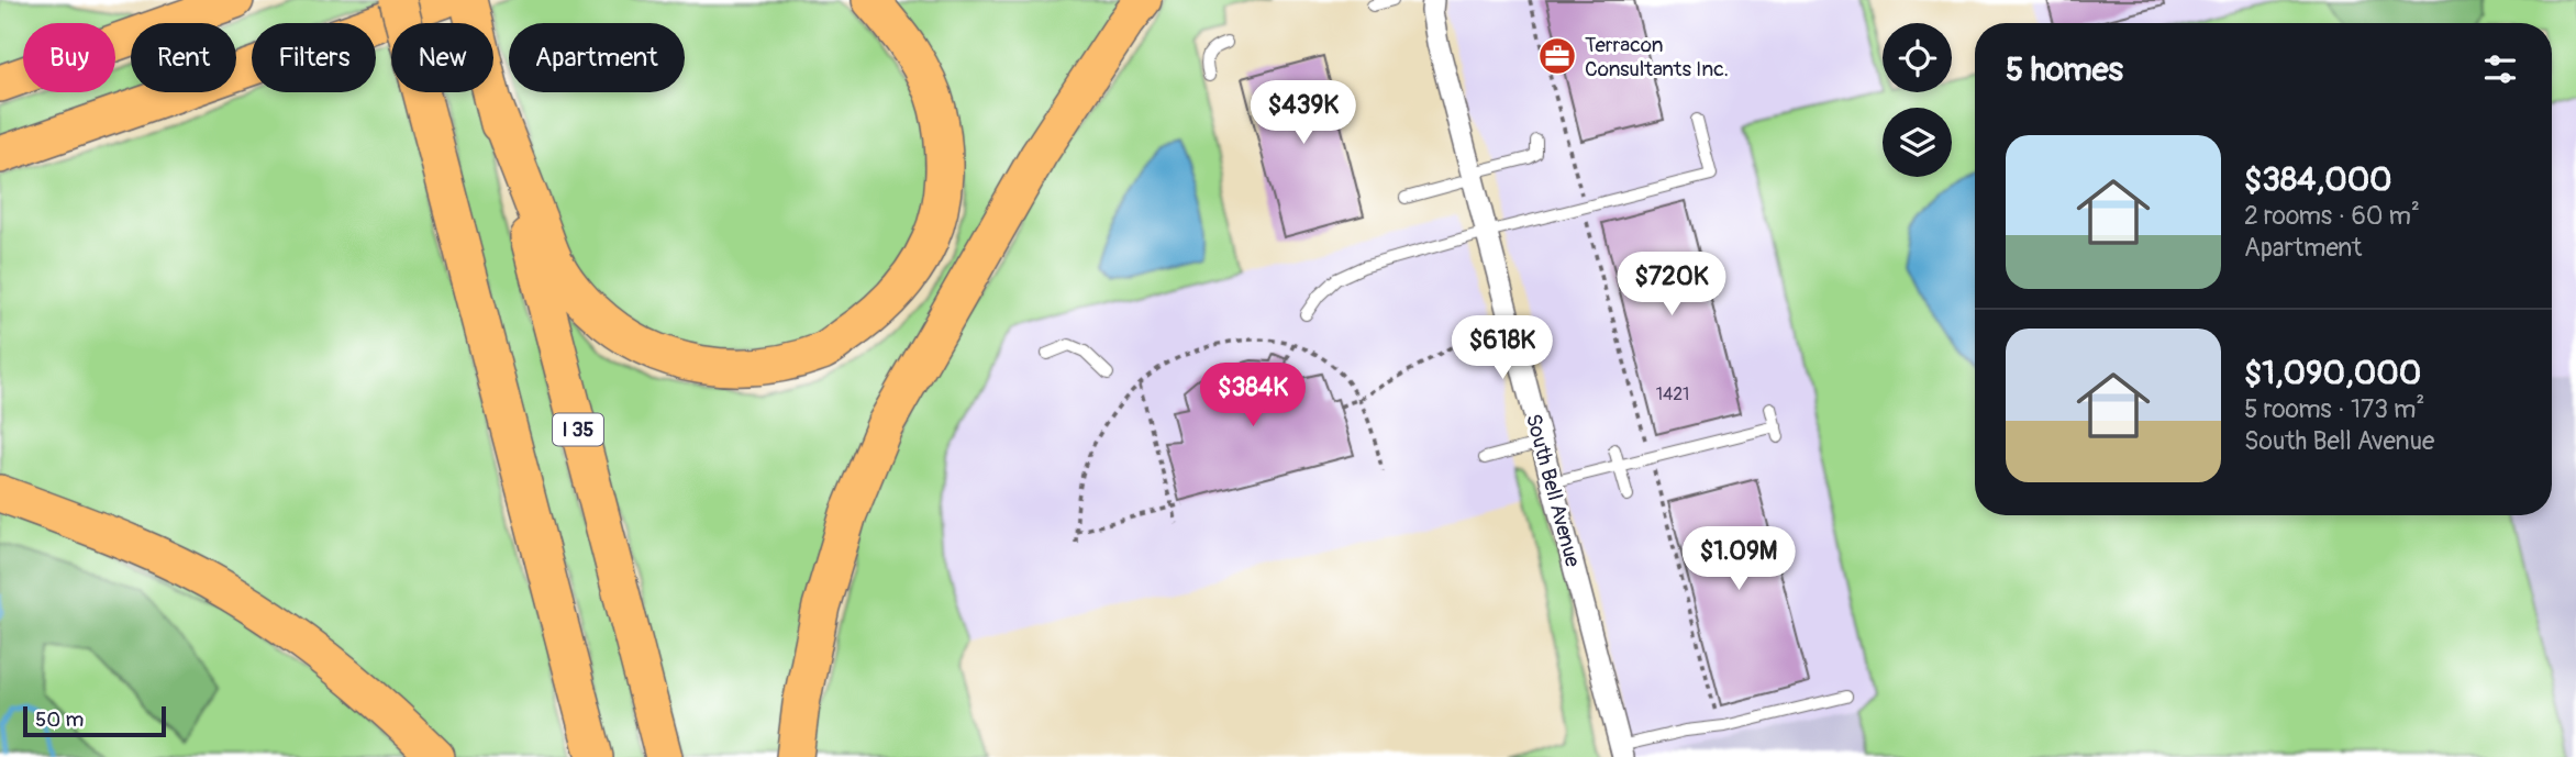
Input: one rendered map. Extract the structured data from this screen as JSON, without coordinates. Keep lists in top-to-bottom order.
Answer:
{
  "streets": {
    "highway": ["I 35"],
    "street": ["South Bell Avenue"]
  },
  "places": {
    "office": ["Terracon Consultants Inc."]
  },
  "house_numbers": ["1421"],
  "scale_bar": "50 m",
  "page": {
    "chip": [
      "Buy",
      "Rent",
      "Filters",
      "New",
      "Apartment"
    ],
    "heading": "5 homes",
    "price": [
      "$439K",
      "$720K",
      "$618K",
      "$384K",
      "$1.09M"
    ],
    "list": [
      {
        "name": "$384,000",
        "note": "2 rooms · 60 m² · Apartment"
      },
      {
        "name": "$1,090,000",
        "note": "5 rooms · 173 m² · South Bell Avenue"
      }
    ],
    "scale": "50 m"
  }
}
